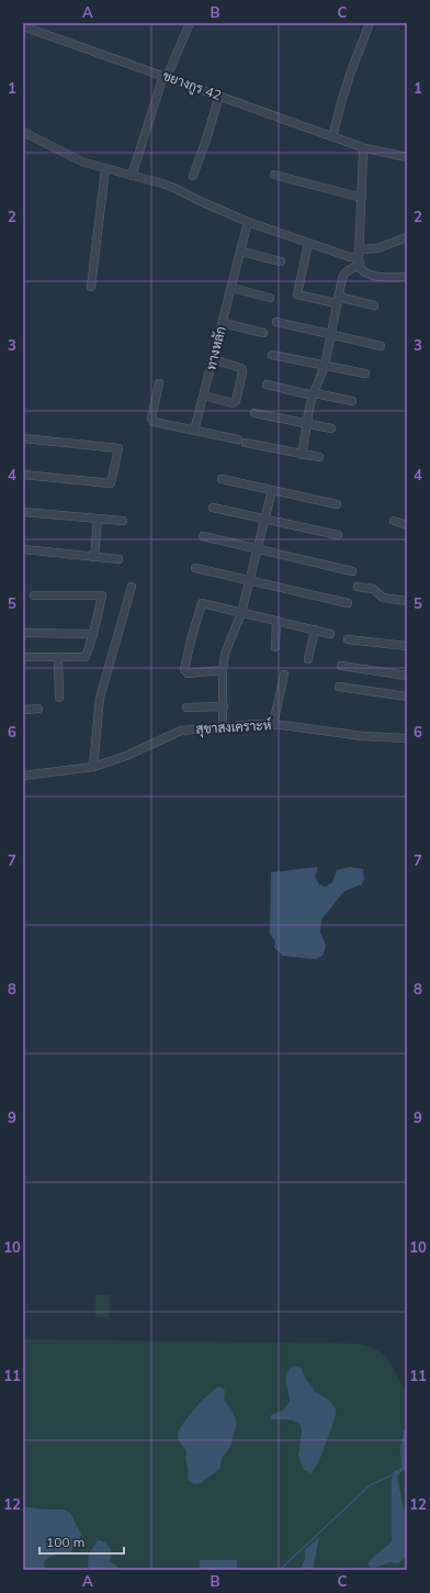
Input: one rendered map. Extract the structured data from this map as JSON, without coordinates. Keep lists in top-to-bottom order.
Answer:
{
  "streets": {
    "street": ["ชยางกูร 42", "ทางหลัก", "สุขาสงเคราะห์"]
  },
  "scale_bar": "100 m",
  "grid": {
    "columns": ["A", "B", "C"],
    "rows": [
      "1",
      "2",
      "3",
      "4",
      "5",
      "6",
      "7",
      "8",
      "9",
      "10",
      "11",
      "12"
    ]
  }
}
